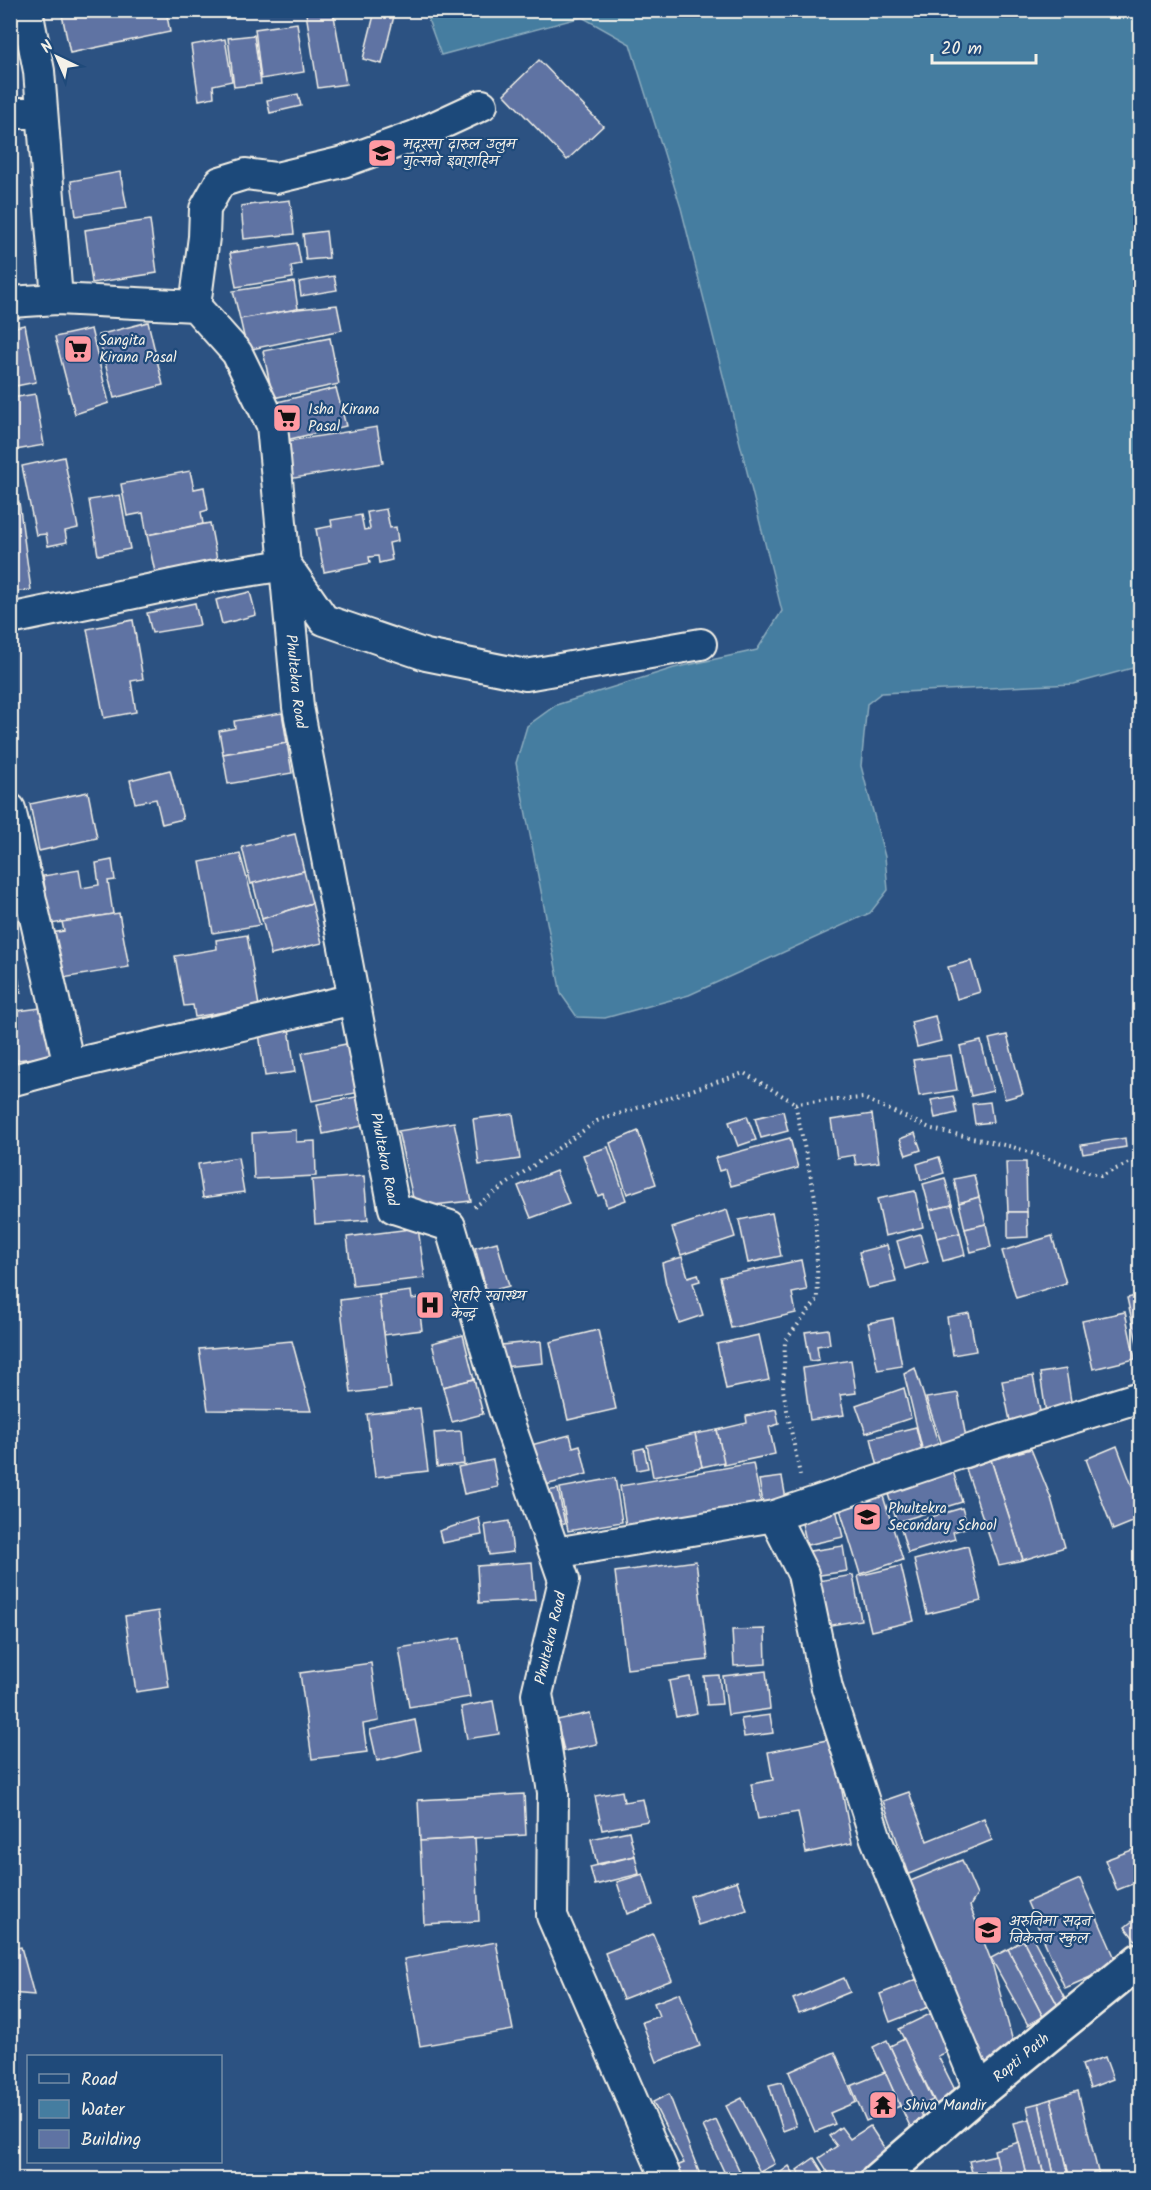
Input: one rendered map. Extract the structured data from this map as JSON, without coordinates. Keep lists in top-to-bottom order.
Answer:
{
  "streets": {
    "main road": ["Rapti Path"],
    "street": ["Phultekra Road"]
  },
  "places": {
    "school or university": ["मदरसा दारुल उलुम गुल्सने इवा्राहिम", "Phultekra Secondary School", "अरुनिमा सदन निकेतन स्कुल"],
    "supermarket": ["Sangita Kirana Pasal", "Isha Kirana Pasal"],
    "hospital": ["शहरि स्वास्थ्य केन्द्र"],
    "temple": ["Shiva Mandir"]
  },
  "legend": ["Road", "Water", "Building"],
  "scale_bar": "20 m",
  "north": "top left"
}
